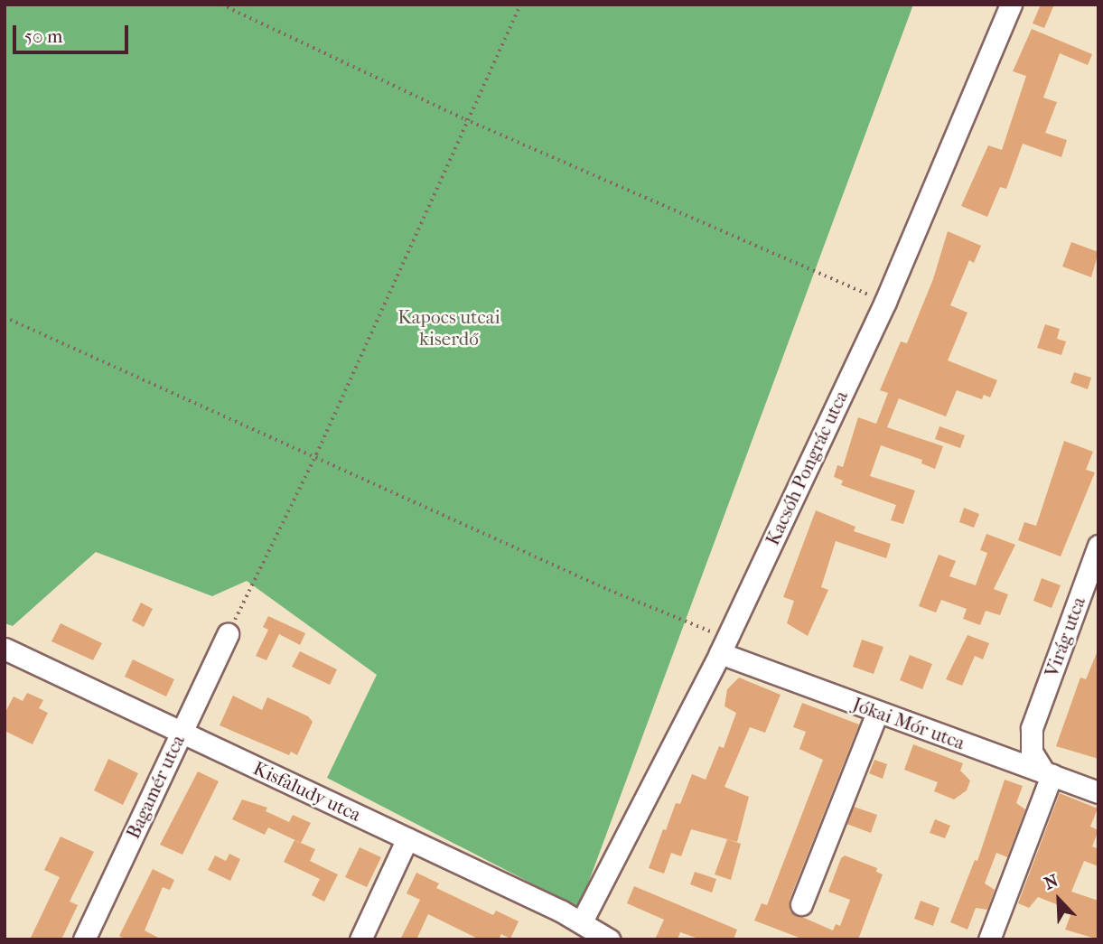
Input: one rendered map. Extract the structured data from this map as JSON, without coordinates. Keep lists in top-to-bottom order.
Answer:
{
  "streets": {
    "street": [
      "Kacsóh Pongrác utca",
      "Virág utca",
      "Jókai Mór utca",
      "Bagamér utca",
      "Kisfaludy utca"
    ]
  },
  "crossings": [
    ["Kacsóh Pongrác utca", "Jókai Mór utca"],
    ["Kacsóh Pongrác utca", "Kisfaludy utca"],
    ["Virág utca", "Jókai Mór utca"],
    ["Bagamér utca", "Kisfaludy utca"]
  ],
  "parks": ["Kapocs utcai kiserdő"],
  "scale_bar": "50 m",
  "north": "top left"
}
